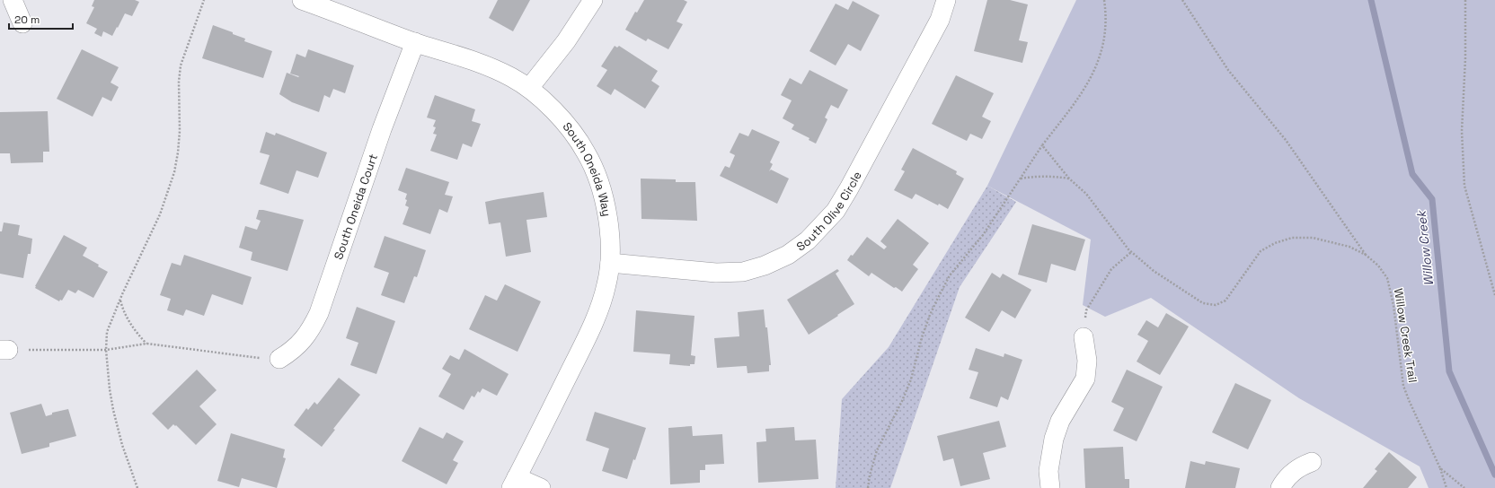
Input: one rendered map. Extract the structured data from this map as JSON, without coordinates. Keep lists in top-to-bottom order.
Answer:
{
  "streets": {
    "street": ["South Oneida Way", "South Oneida Court", "South Olive Circle"],
    "path": ["Willow Creek Trail"]
  },
  "crossings": [
    ["South Oneida Way", "South Oneida Court"],
    ["South Oneida Way", "South Olive Circle"]
  ],
  "water": ["Willow Creek"],
  "scale_bar": "20 m"
}
